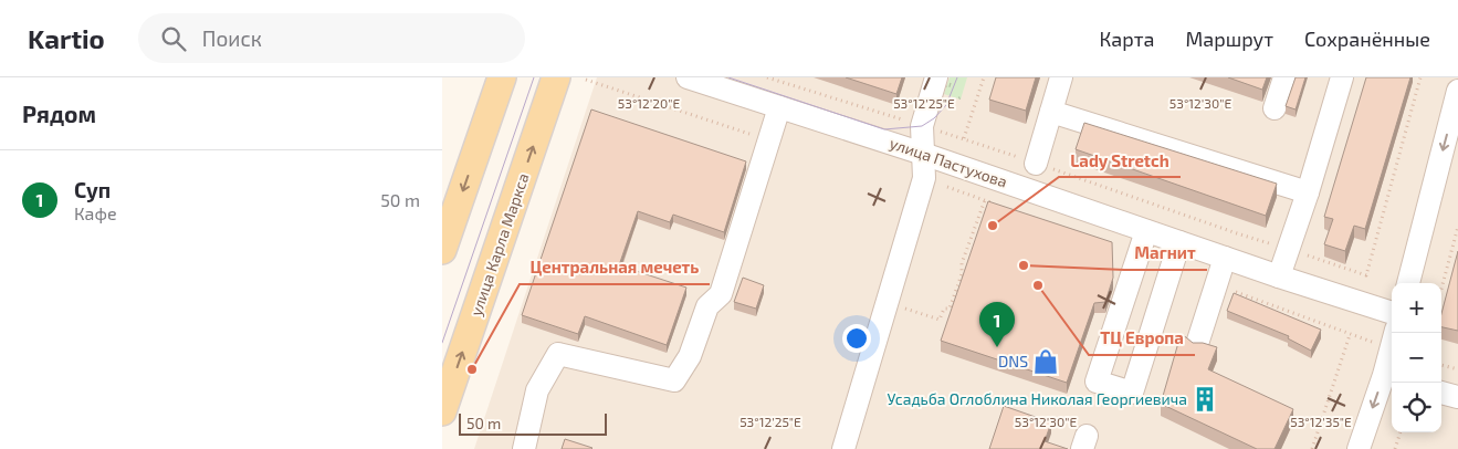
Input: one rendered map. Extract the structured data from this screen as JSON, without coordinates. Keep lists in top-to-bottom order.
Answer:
{
  "streets": {
    "main road": ["улица Карла Маркса"],
    "street": ["улица Пастухова"]
  },
  "places": {
    "other": [
      "Lady Stretch",
      "Магнит",
      "ТЦ Европа",
      "Центральная мечеть"
    ],
    "shop": ["DNS"],
    "building": ["Усадьба Оглоблина Николая Георгиевича"]
  },
  "scale_bar": "50 m",
  "page": {
    "header": "Kartio",
    "search": "Поиск",
    "nav": ["Карта", "Маршрут", "Сохранённые"],
    "heading": "Рядом",
    "list": [
      {
        "mark": "1",
        "name": "Суп",
        "note": "Кафе",
        "value": "50 m"
      }
    ],
    "map_buttons": ["+", "−"],
    "pins": "1",
    "scale": "50 m"
  },
  "coordinates": [
    "53°12'20\"E",
    "53°12'25\"E",
    "53°12'30\"E",
    "53°12'35\"E"
  ]
}
